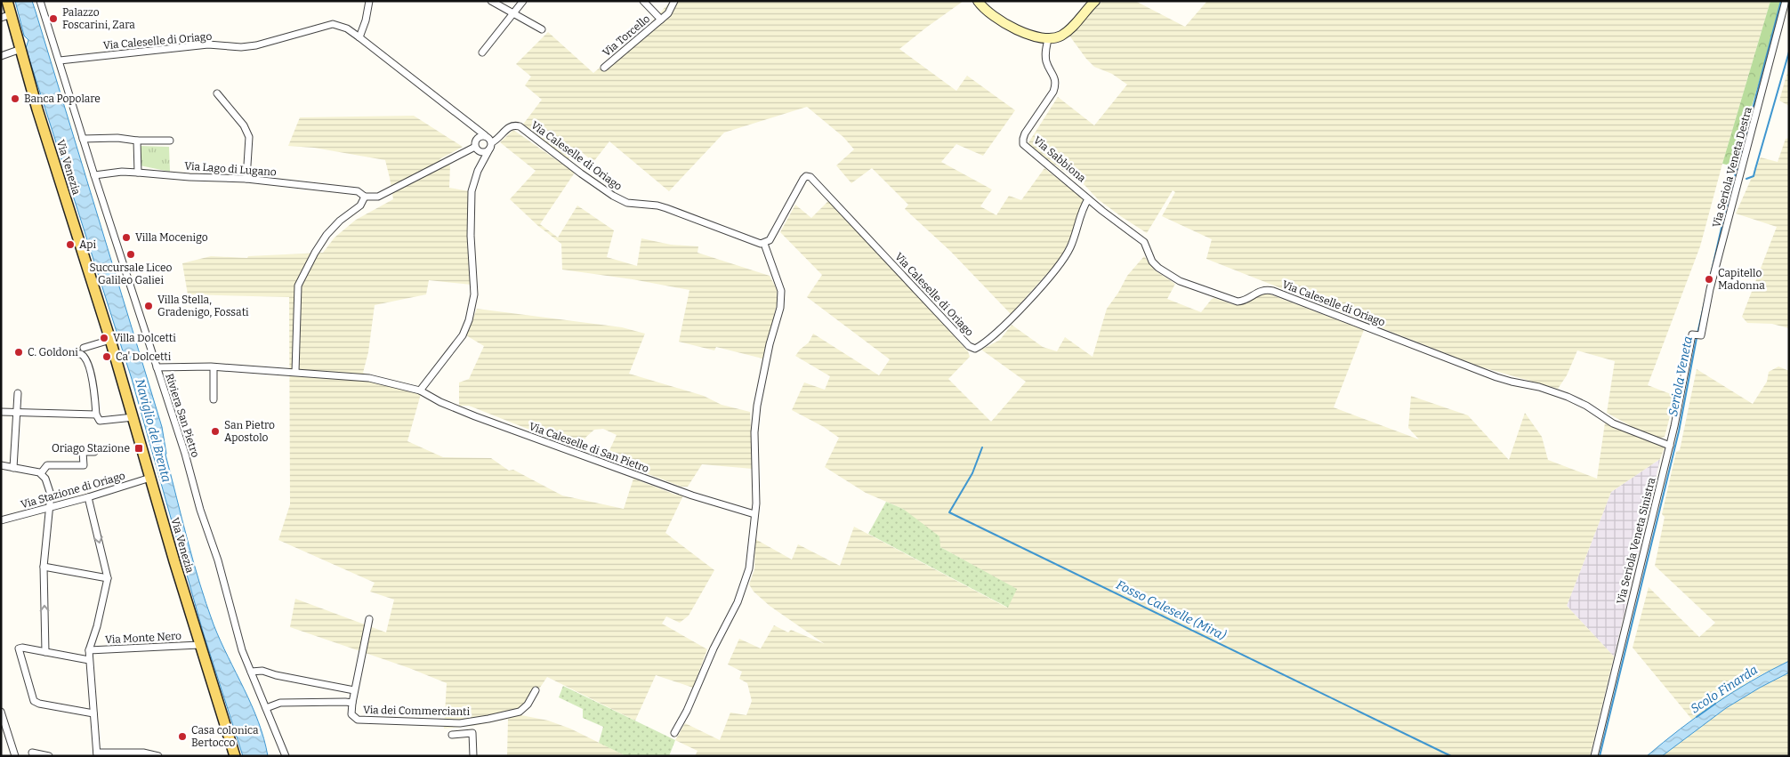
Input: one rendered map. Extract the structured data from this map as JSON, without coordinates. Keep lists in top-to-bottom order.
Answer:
{
  "streets": {
    "main road": ["Via Venezia"],
    "street": [
      "Via Torcello",
      "Via Caleselle di Oriago",
      "Via Sabbiona",
      "Via Seriola Veneta Destra",
      "Via Lago di Lugano",
      "Riviera San Pietro",
      "Via Caleselle di San Pietro",
      "Via Stazione di Oriago",
      "Via Seriola Veneta Sinistra",
      "Via Monte Nero",
      "Via dei Commercianti"
    ]
  },
  "crossings": [
    ["Via Caleselle di Oriago", "Via Sabbiona"],
    ["Via Caleselle di Oriago", "Via Lago di Lugano"],
    ["Via Caleselle di Oriago", "Riviera San Pietro"],
    ["Via Caleselle di Oriago", "Via Seriola Veneta Sinistra"],
    ["Via Venezia", "Via Stazione di Oriago"],
    ["Via Venezia", "Via Monte Nero"],
    ["Via Seriola Veneta Destra", "Via Seriola Veneta Sinistra"],
    ["Via Lago di Lugano", "Riviera San Pietro"],
    ["Riviera San Pietro", "Via Caleselle di San Pietro"],
    ["Riviera San Pietro", "Via dei Commercianti"]
  ],
  "water": [
    "Seriola Veneta",
    "Naviglio del Brenta",
    "Fosso Caleselle (Mira)",
    "Scolo Finarda"
  ],
  "places": {
    "other": [
      "Palazzo Foscarini, Zara",
      "Banca Popolare",
      "Villa Mocenigo",
      "Api",
      "Succursale Liceo Galileo Galiei",
      "Capitello Madonna",
      "Villa Stella, Gradenigo, Fossati",
      "Villa Dolcetti",
      "C. Goldoni",
      "Ca' Dolcetti",
      "San Pietro Apostolo",
      "Casa colonica Bertocco"
    ],
    "transit": ["Oriago Stazione"]
  }
}
